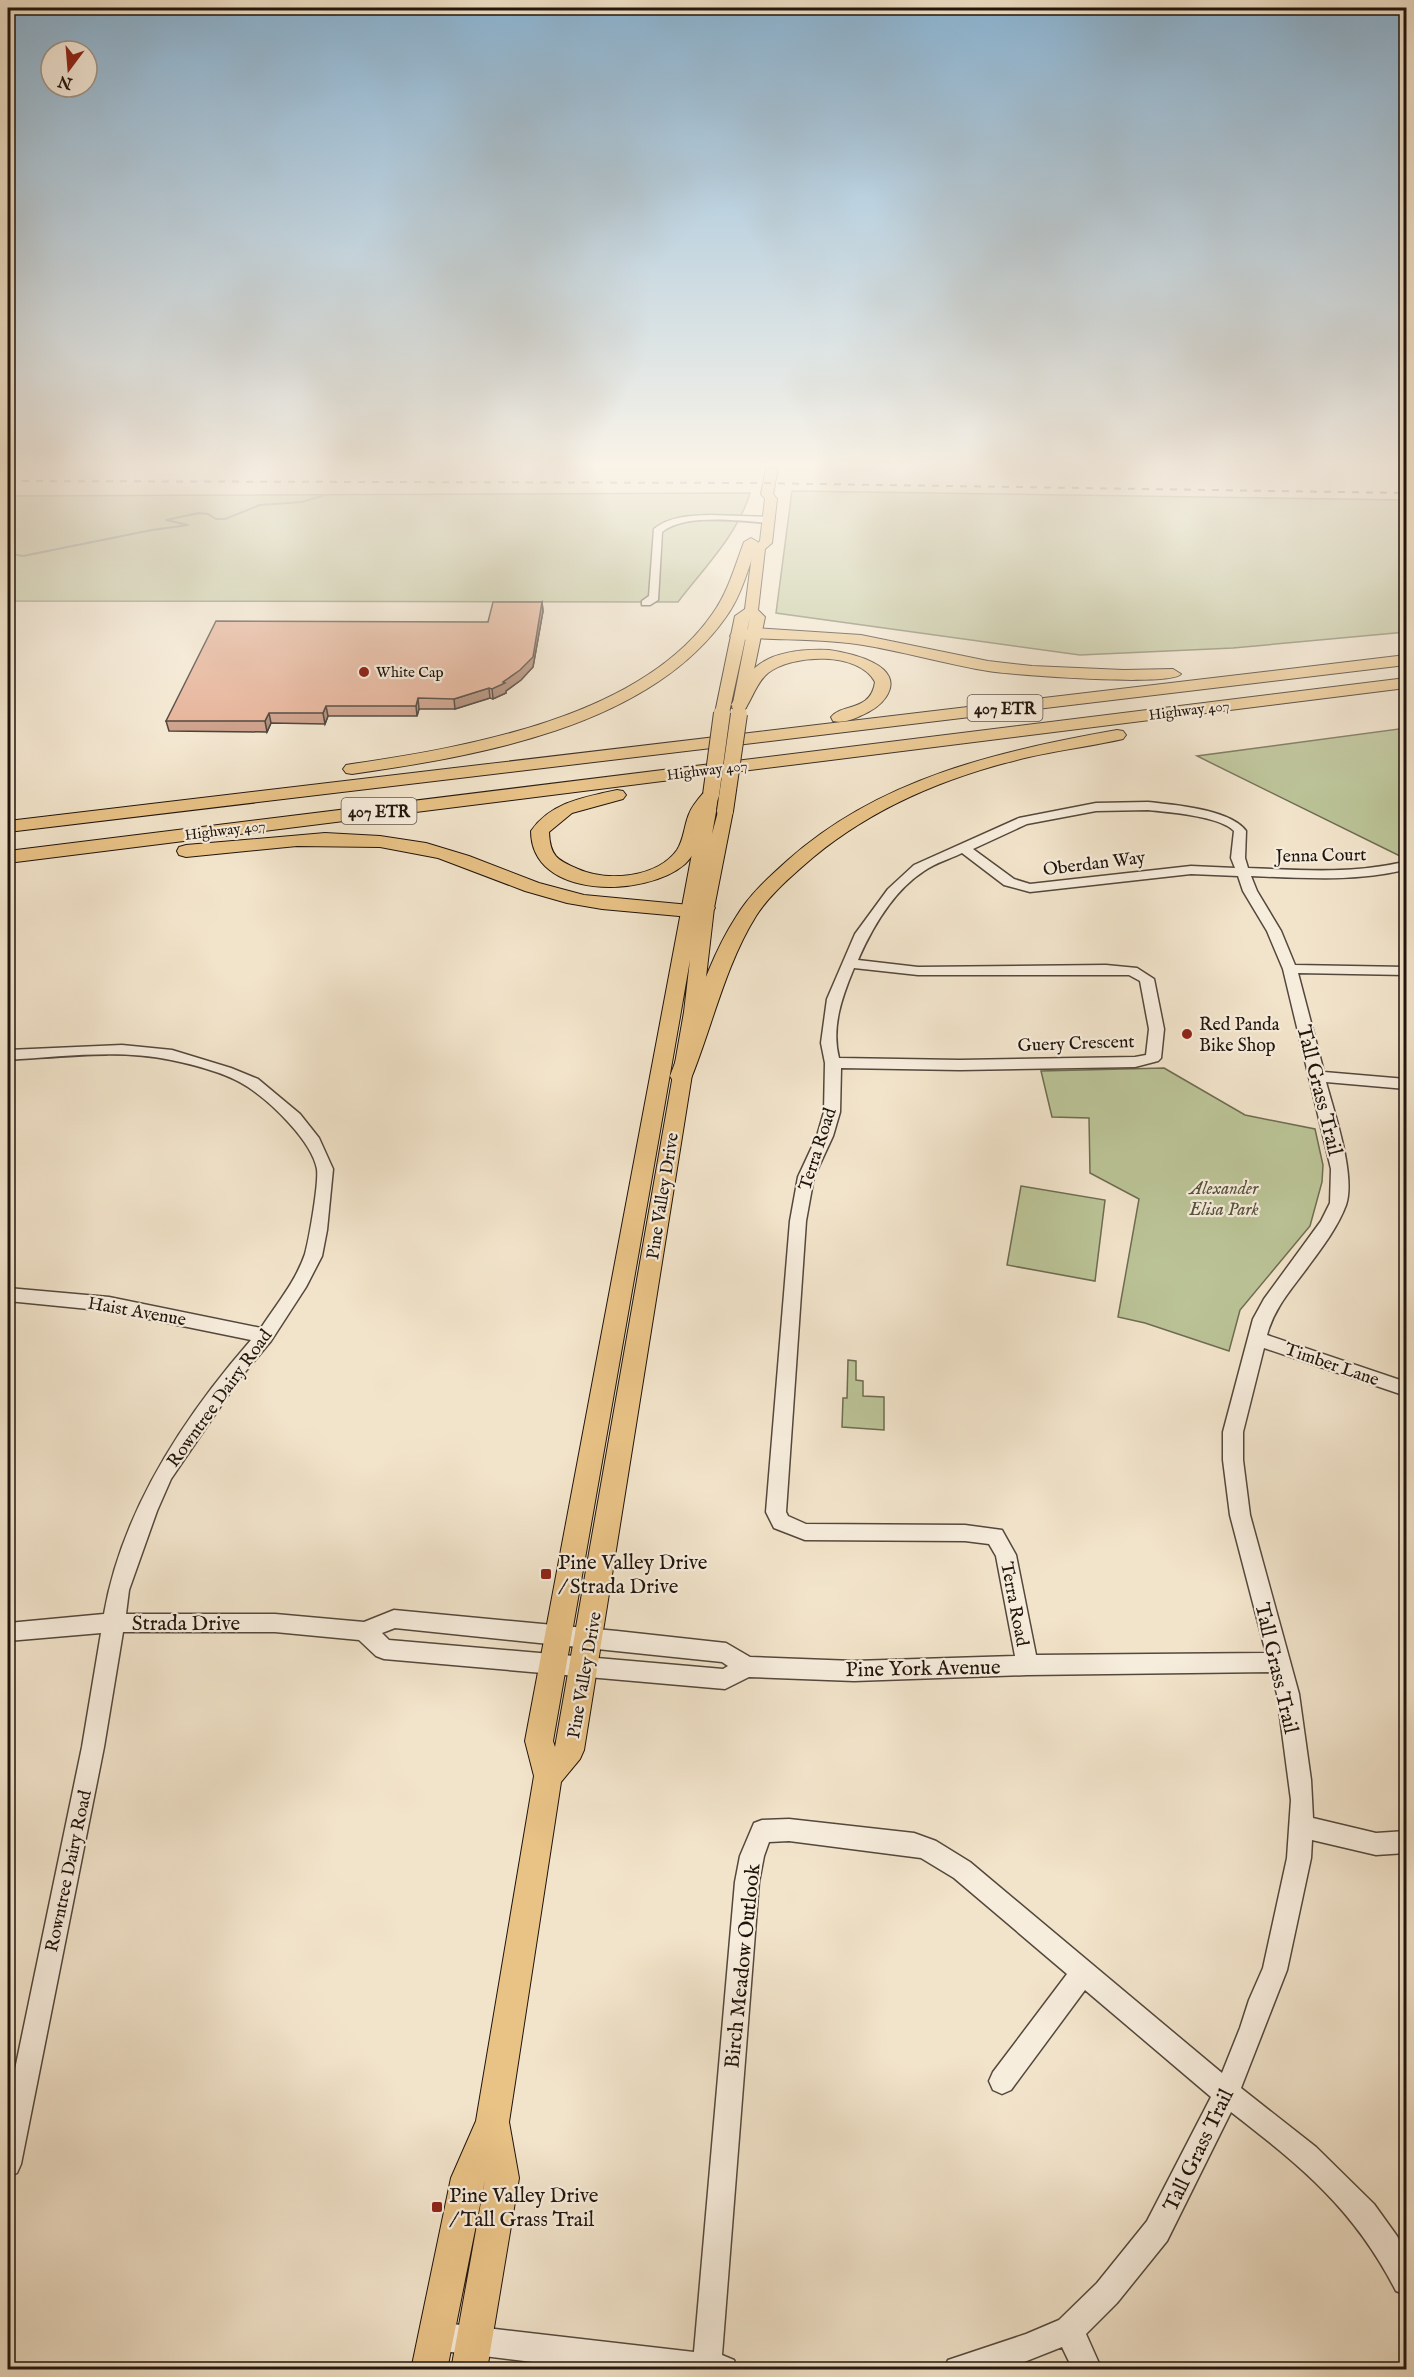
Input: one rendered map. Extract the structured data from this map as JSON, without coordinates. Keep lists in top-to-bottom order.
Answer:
{
  "streets": {
    "highway": ["407 ETR", "Highway 407"],
    "main road": ["Pine Valley Drive"],
    "street": [
      "Jenna Court",
      "Oberdan Way",
      "Guery Crescent",
      "Tall Grass Trail",
      "Terra Road",
      "Haist Avenue",
      "Timber Lane",
      "Rowntree Dairy Road",
      "Strada Drive",
      "Pine York Avenue",
      "Birch Meadow Outlook"
    ]
  },
  "crossings": [
    ["Jenna Court", "Oberdan Way"],
    ["Jenna Court", "Tall Grass Trail"],
    ["Jenna Court", "Terra Road"],
    ["Oberdan Way", "Tall Grass Trail"],
    ["Oberdan Way", "Terra Road"],
    ["Guery Crescent", "Terra Road"],
    ["Tall Grass Trail", "Terra Road"],
    ["Tall Grass Trail", "Timber Lane"],
    ["Tall Grass Trail", "Pine York Avenue"],
    ["Tall Grass Trail", "Birch Meadow Outlook"],
    ["Terra Road", "Pine York Avenue"],
    ["Pine Valley Drive", "Strada Drive"],
    ["Pine Valley Drive", "Pine York Avenue"],
    ["Haist Avenue", "Rowntree Dairy Road"],
    ["Rowntree Dairy Road", "Strada Drive"],
    ["Strada Drive", "Pine York Avenue"]
  ],
  "parks": ["Alexander Elisa Park"],
  "places": {
    "other": ["White Cap", "Red Panda Bike Shop"],
    "transit": ["Pine Valley Drive / Strada Drive", "Pine Valley Drive / Tall Grass Trail"]
  },
  "north": "bottom"
}
